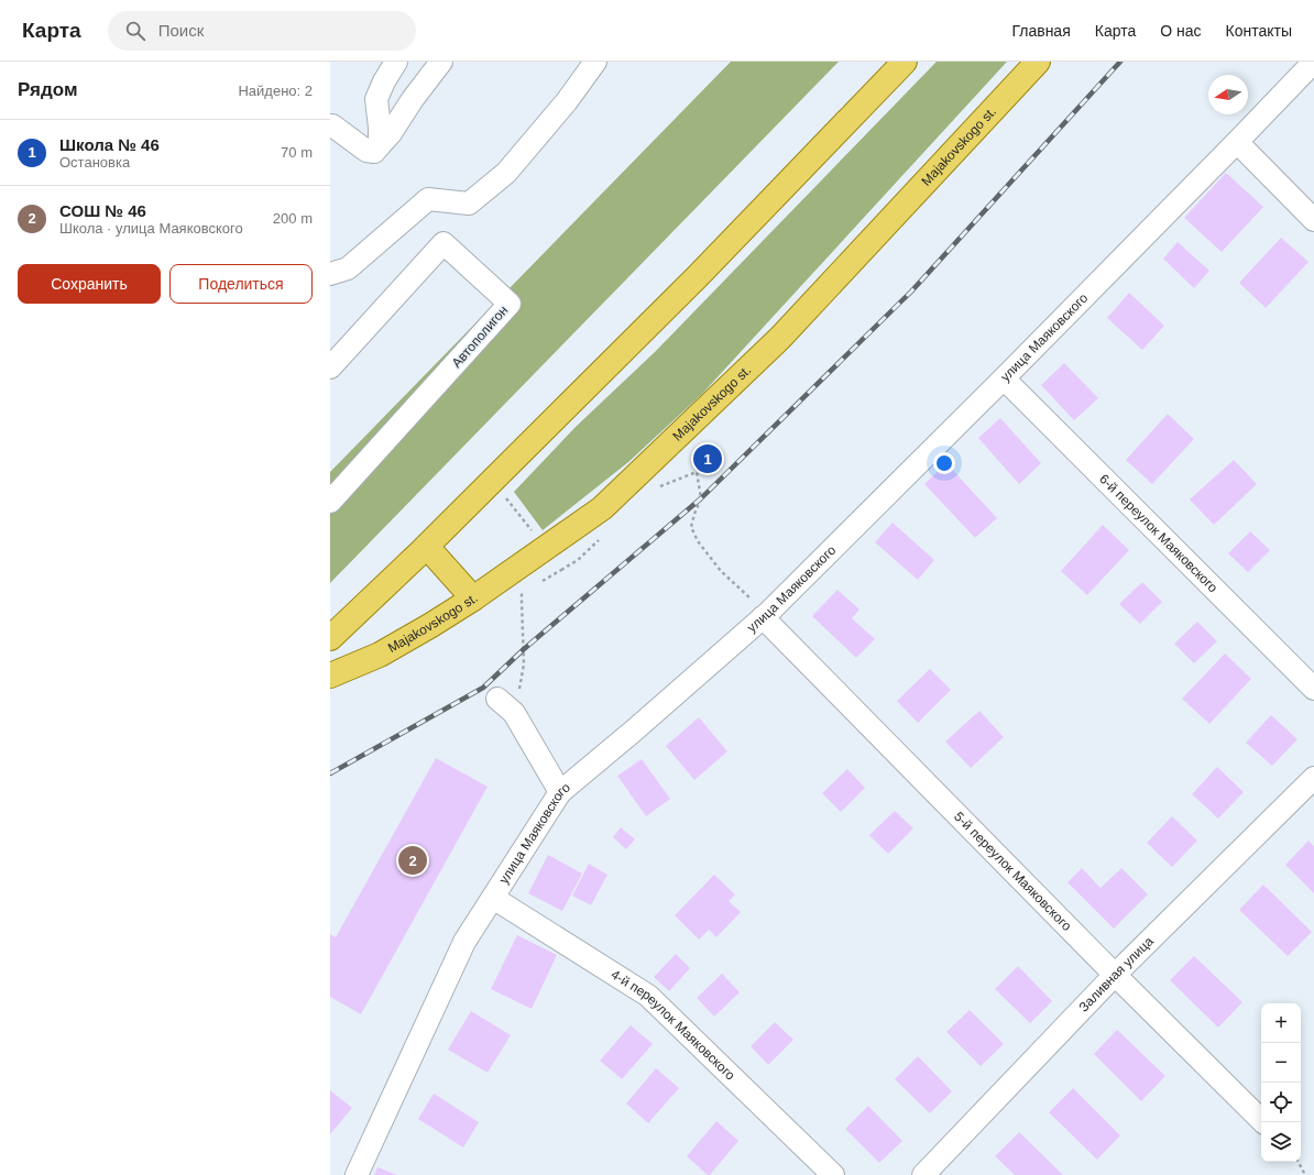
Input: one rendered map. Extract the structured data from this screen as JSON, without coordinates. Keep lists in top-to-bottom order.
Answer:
{
  "streets": {
    "main road": ["Majakovskogo st."],
    "street": [
      "Автополигон",
      "улица Маяковского",
      "6-й переулок Маяковского",
      "5-й переулок Маяковского",
      "Заливная улица",
      "4-й переулок Маяковского"
    ]
  },
  "crossings": [
    ["улица Маяковского", "6-й переулок Маяковского"],
    ["улица Маяковского", "5-й переулок Маяковского"],
    ["улица Маяковского", "4-й переулок Маяковского"],
    ["5-й переулок Маяковского", "Заливная улица"]
  ],
  "north": "left",
  "page": {
    "header": "Карта",
    "search": "Поиск",
    "nav": [
      "Главная",
      "Карта",
      "О нас",
      "Контакты"
    ],
    "heading": ["Рядом", "Найдено: 2"],
    "list": [
      {
        "mark": "1",
        "name": "Школа № 46",
        "note": "Остановка",
        "value": "70 m"
      },
      {
        "mark": "2",
        "name": "СОШ № 46",
        "note": "Школа · улица Маяковского",
        "value": "200 m"
      }
    ],
    "buttons": ["Сохранить", "Поделиться"],
    "pins": ["1", "2"],
    "map_buttons": ["+", "−"]
  }
}
